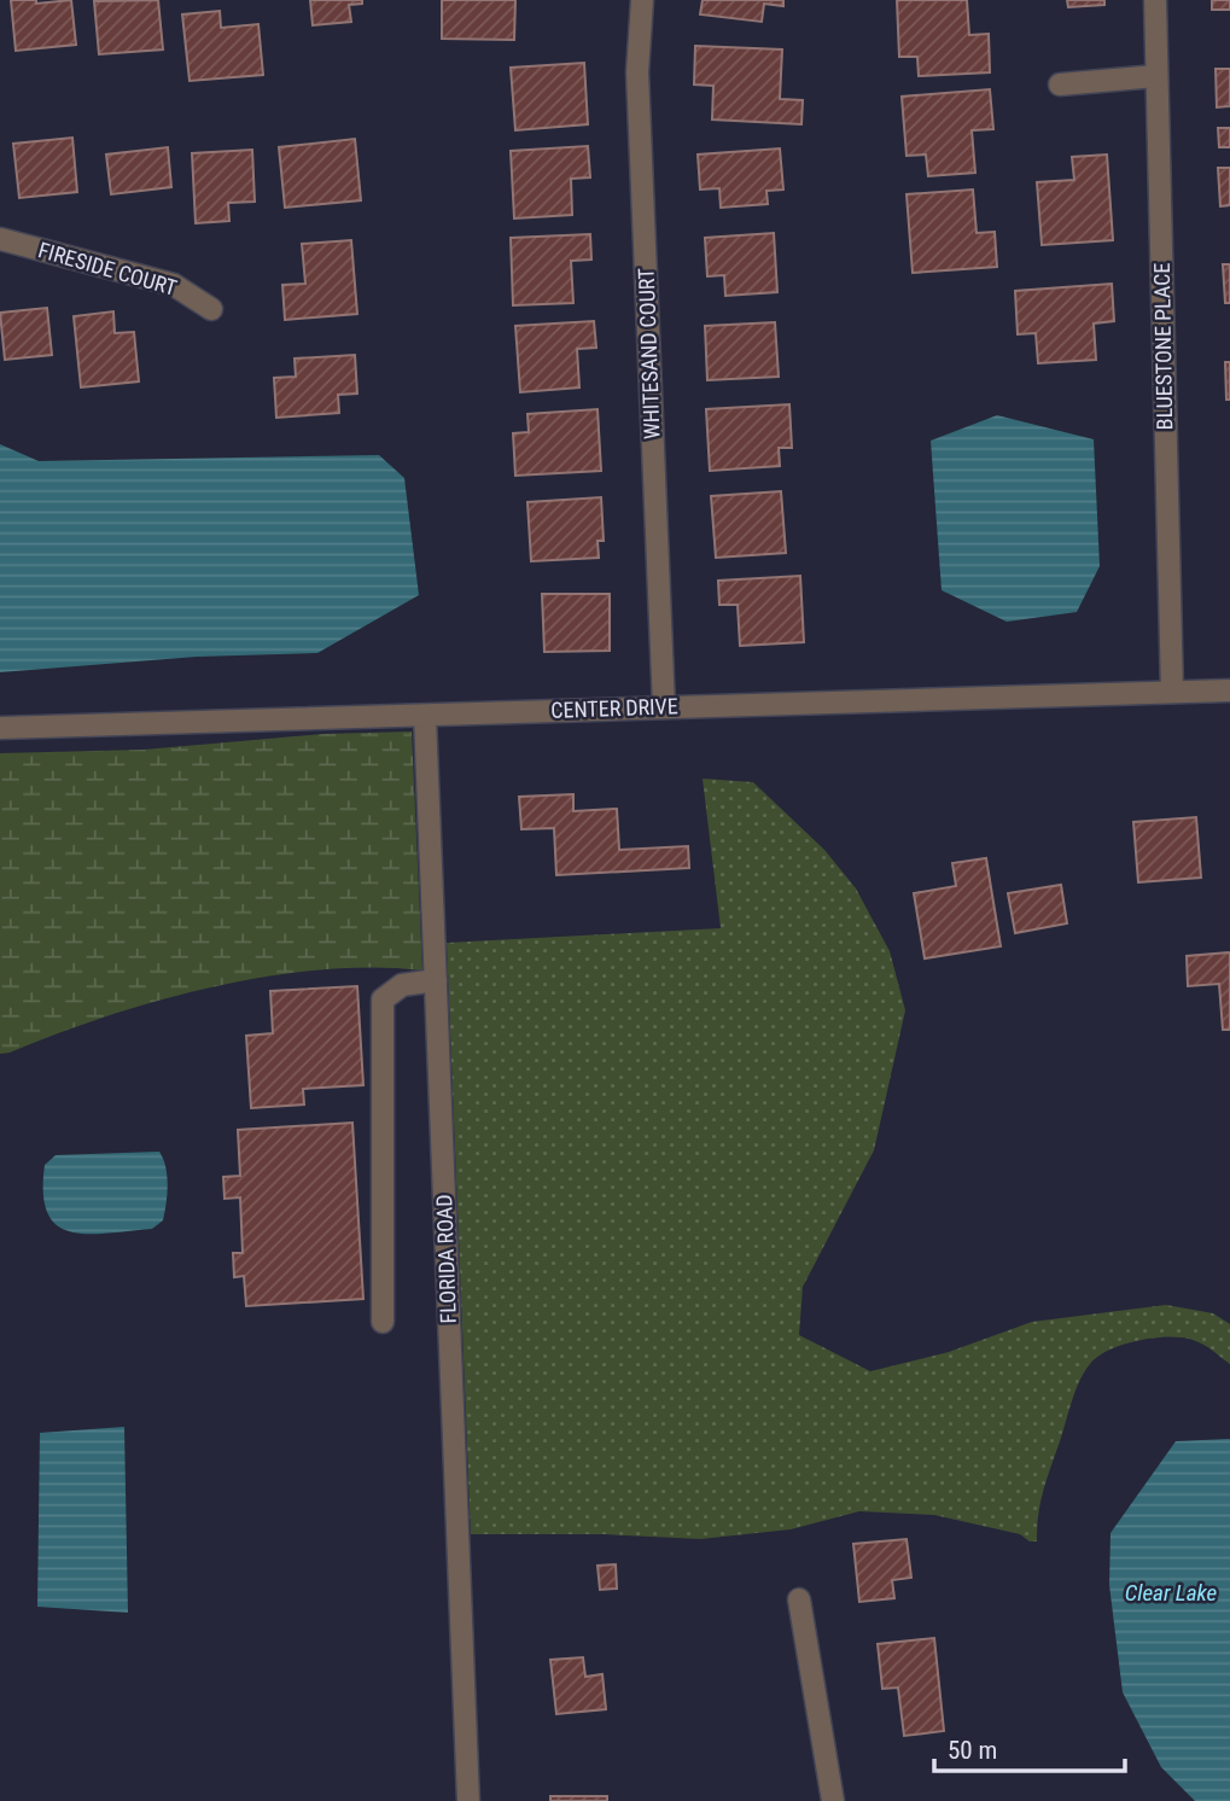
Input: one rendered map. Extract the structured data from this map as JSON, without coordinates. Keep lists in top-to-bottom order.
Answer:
{
  "streets": {
    "street": [
      "FIRESIDE COURT",
      "BLUESTONE PLACE",
      "WHITESAND COURT",
      "CENTER DRIVE",
      "FLORIDA ROAD"
    ]
  },
  "crossings": [
    ["BLUESTONE PLACE", "CENTER DRIVE"],
    ["WHITESAND COURT", "CENTER DRIVE"],
    ["CENTER DRIVE", "FLORIDA ROAD"]
  ],
  "water": ["Clear Lake"],
  "scale_bar": "50 m"
}
